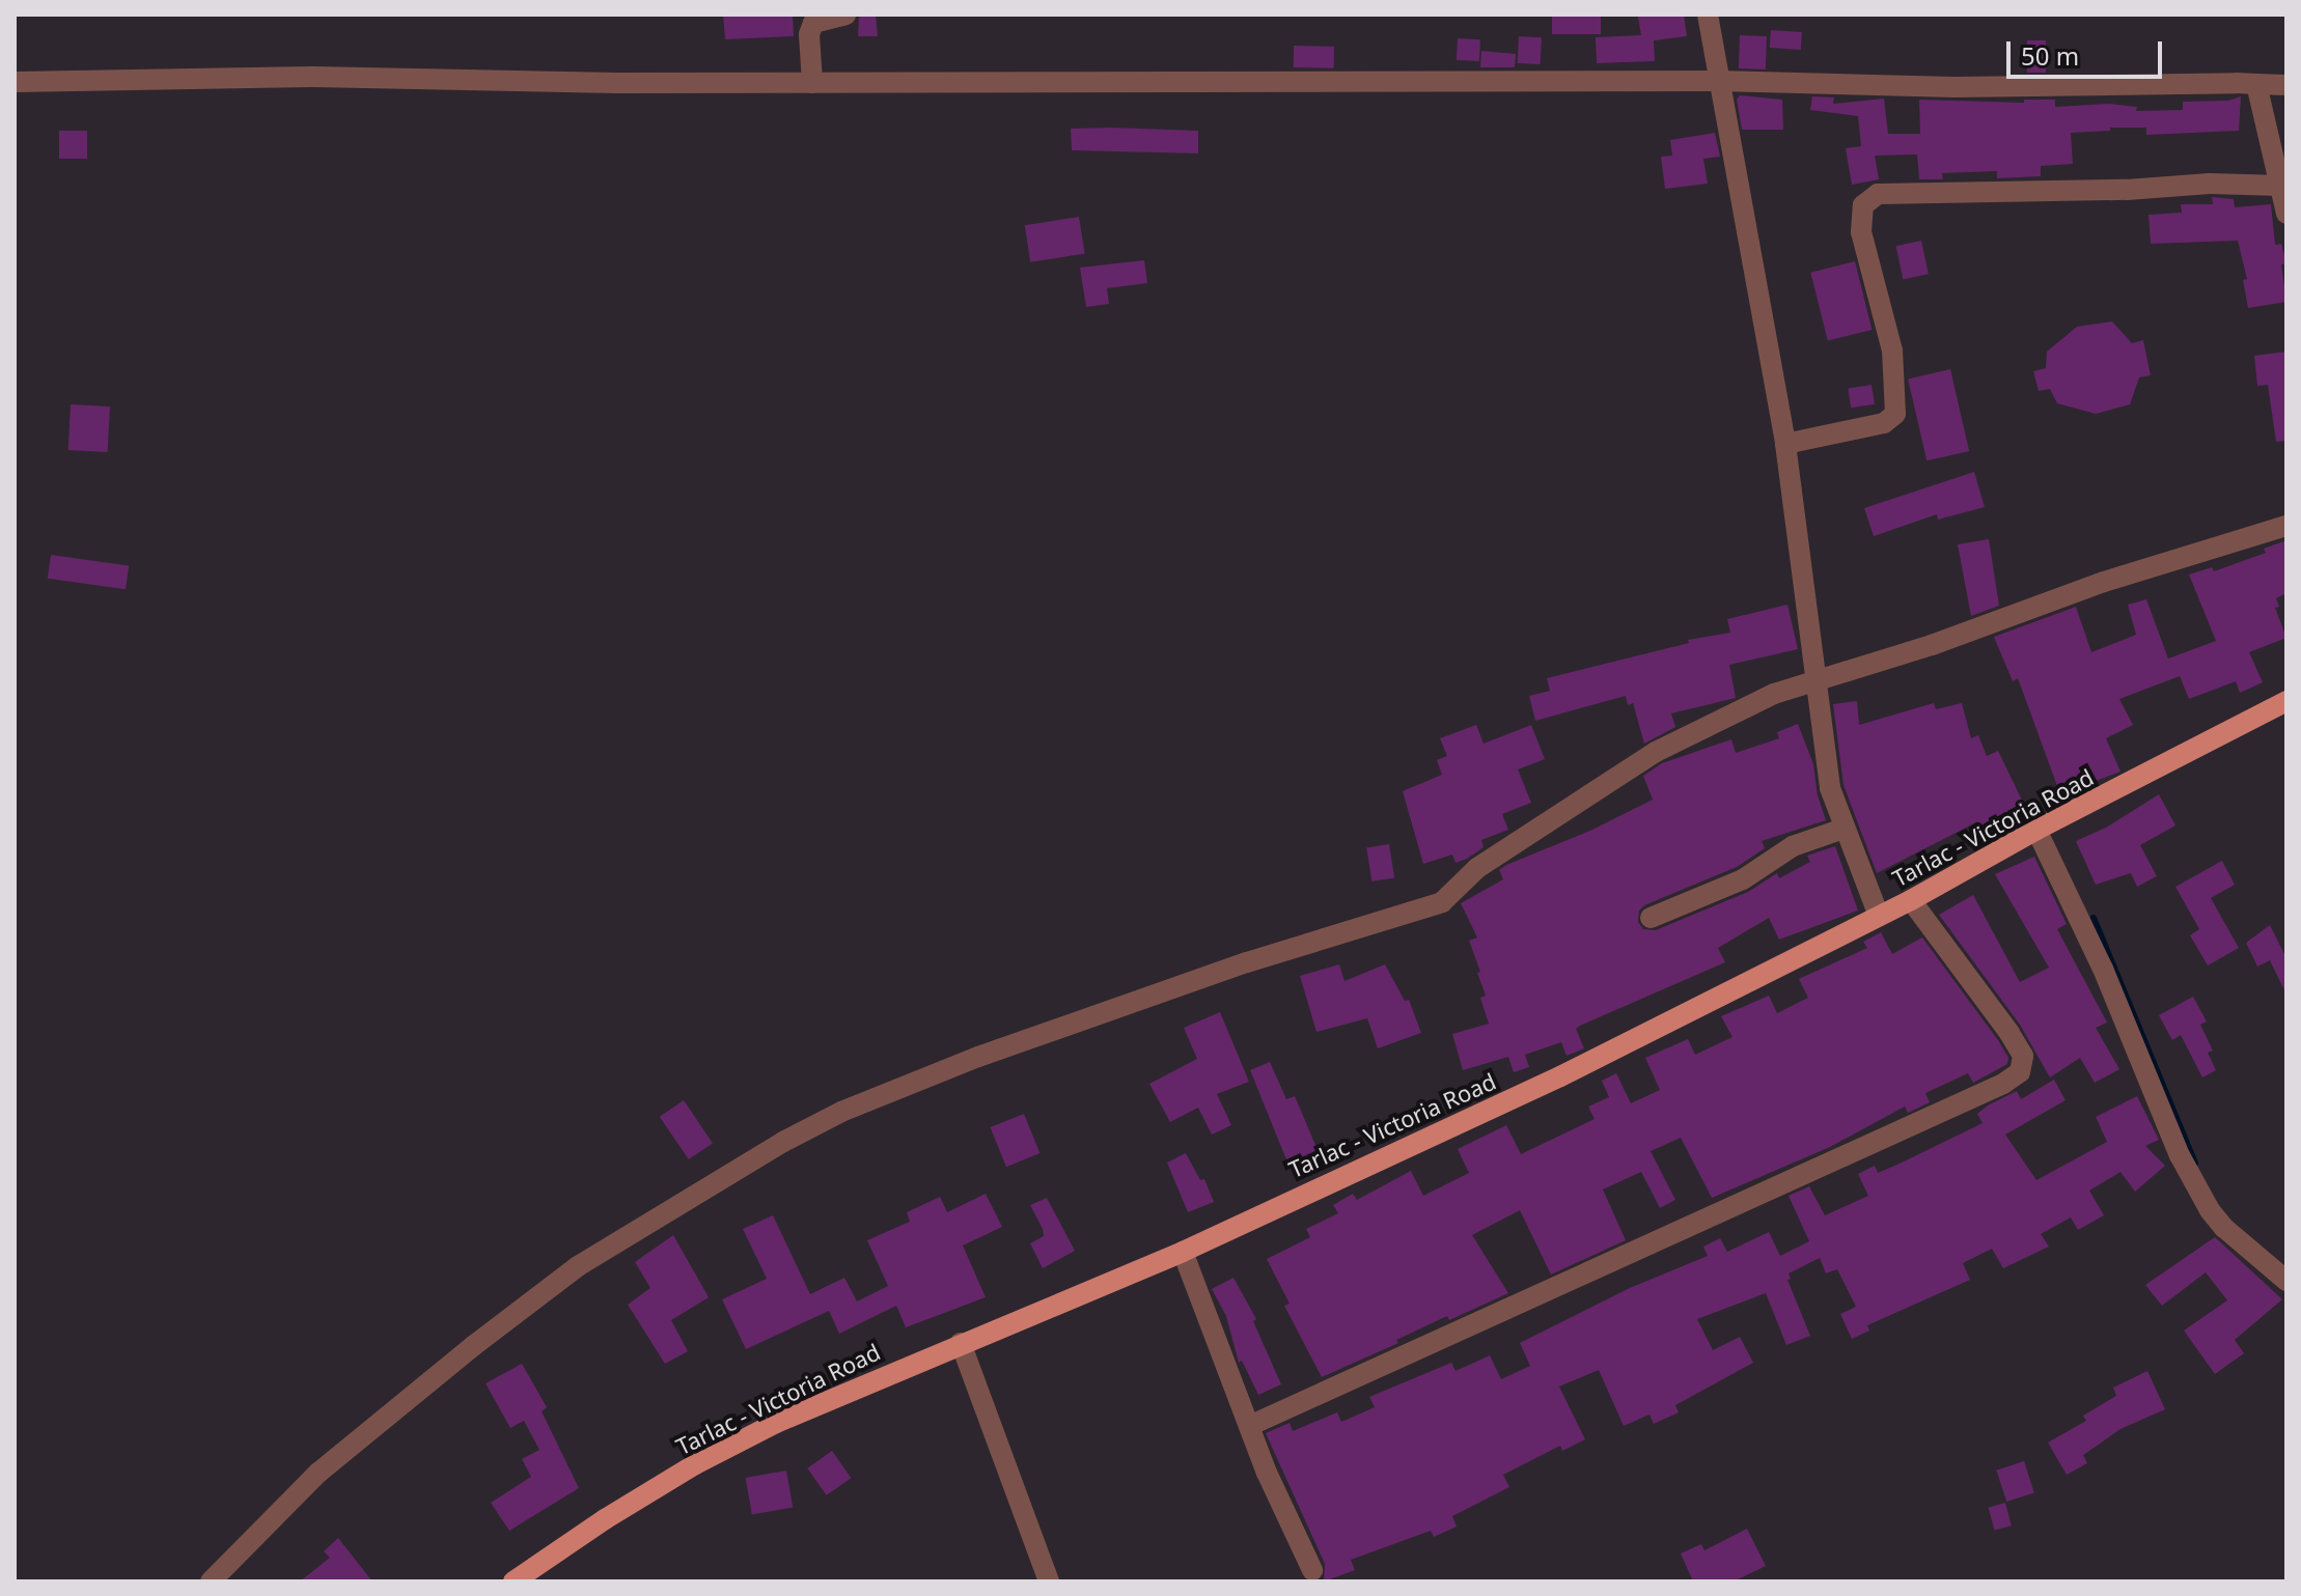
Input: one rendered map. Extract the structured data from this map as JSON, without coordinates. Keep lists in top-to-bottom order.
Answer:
{
  "streets": {
    "main road": ["Tarlac - Victoria Road"]
  },
  "scale_bar": "50 m"
}
